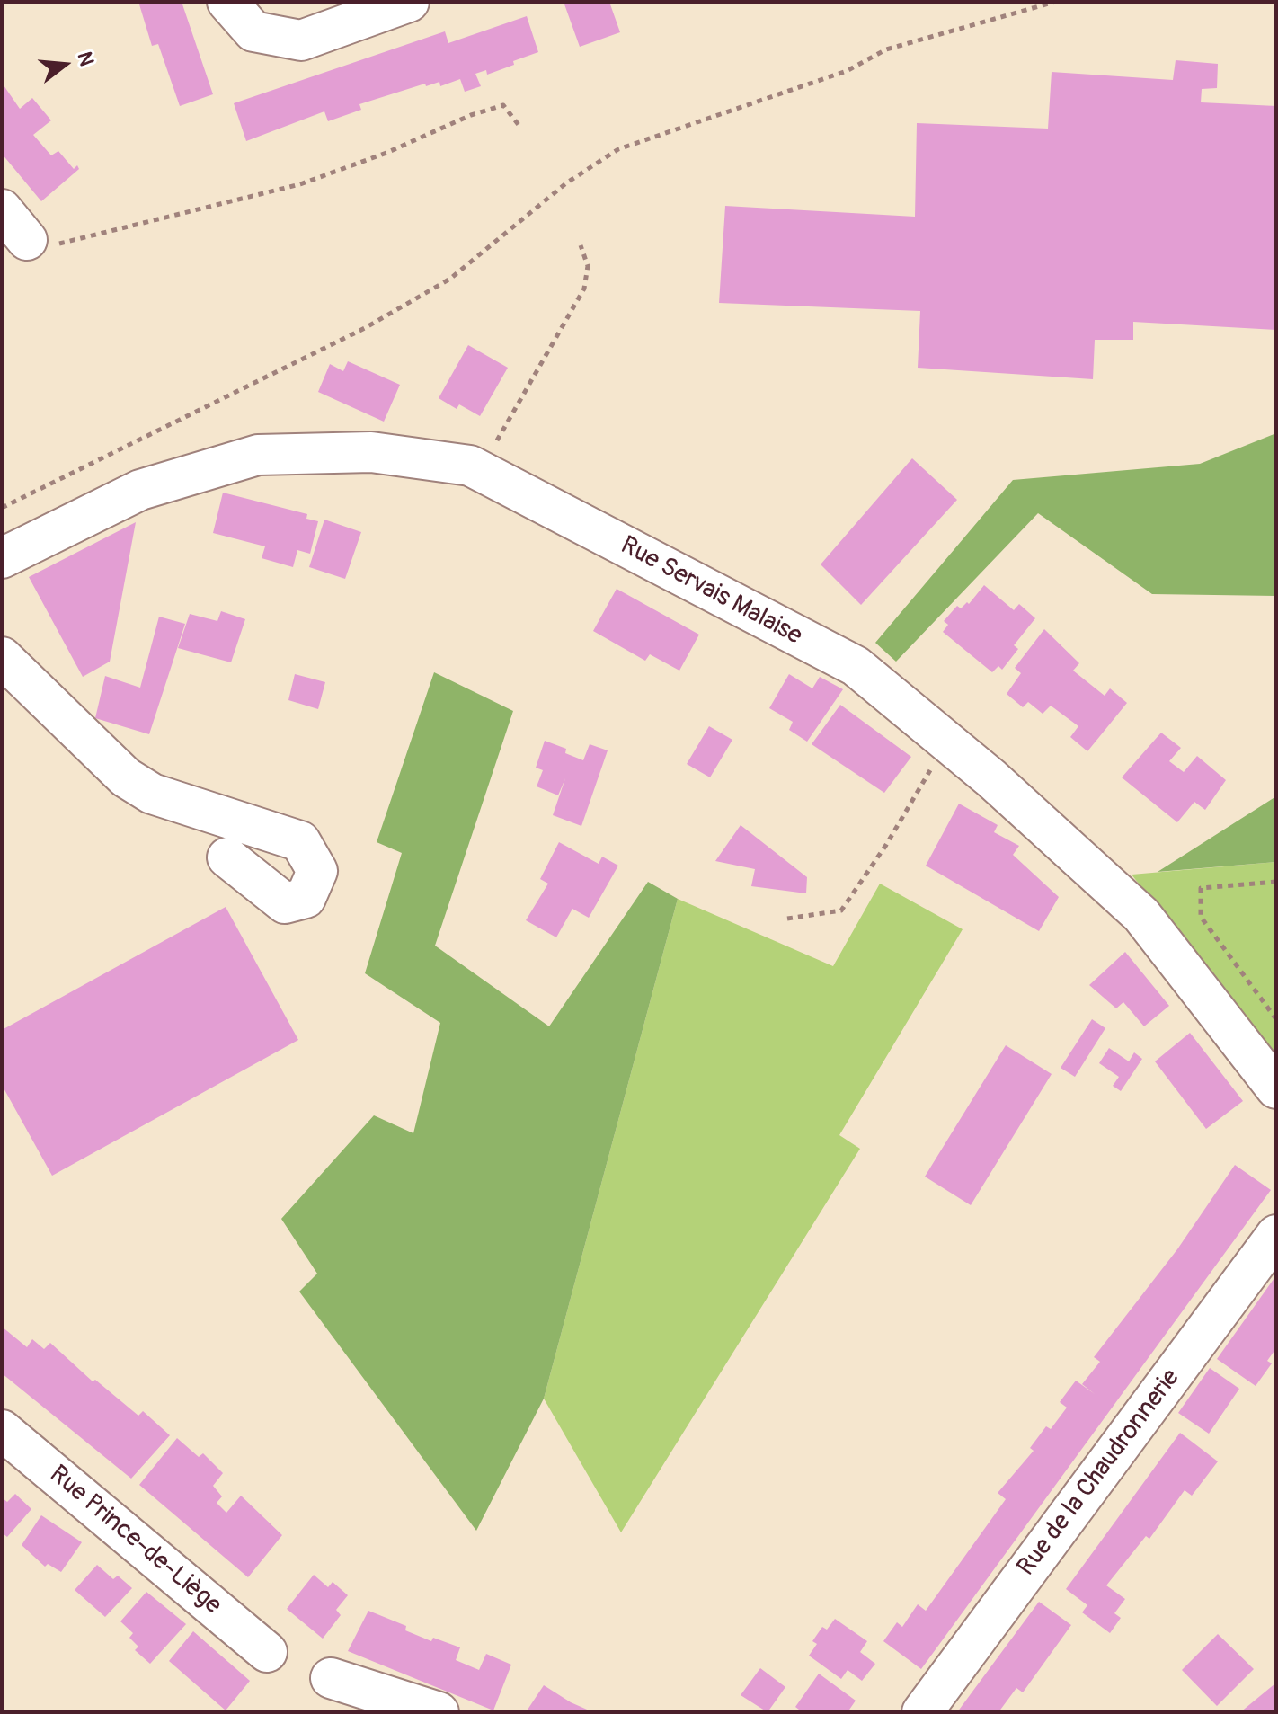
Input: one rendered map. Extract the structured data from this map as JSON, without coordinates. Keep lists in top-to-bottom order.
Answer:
{
  "streets": {
    "street": ["Rue Servais Malaise", "Rue de la Chaudronnerie", "Rue Prince-de-Liège"]
  },
  "north": "right"
}
